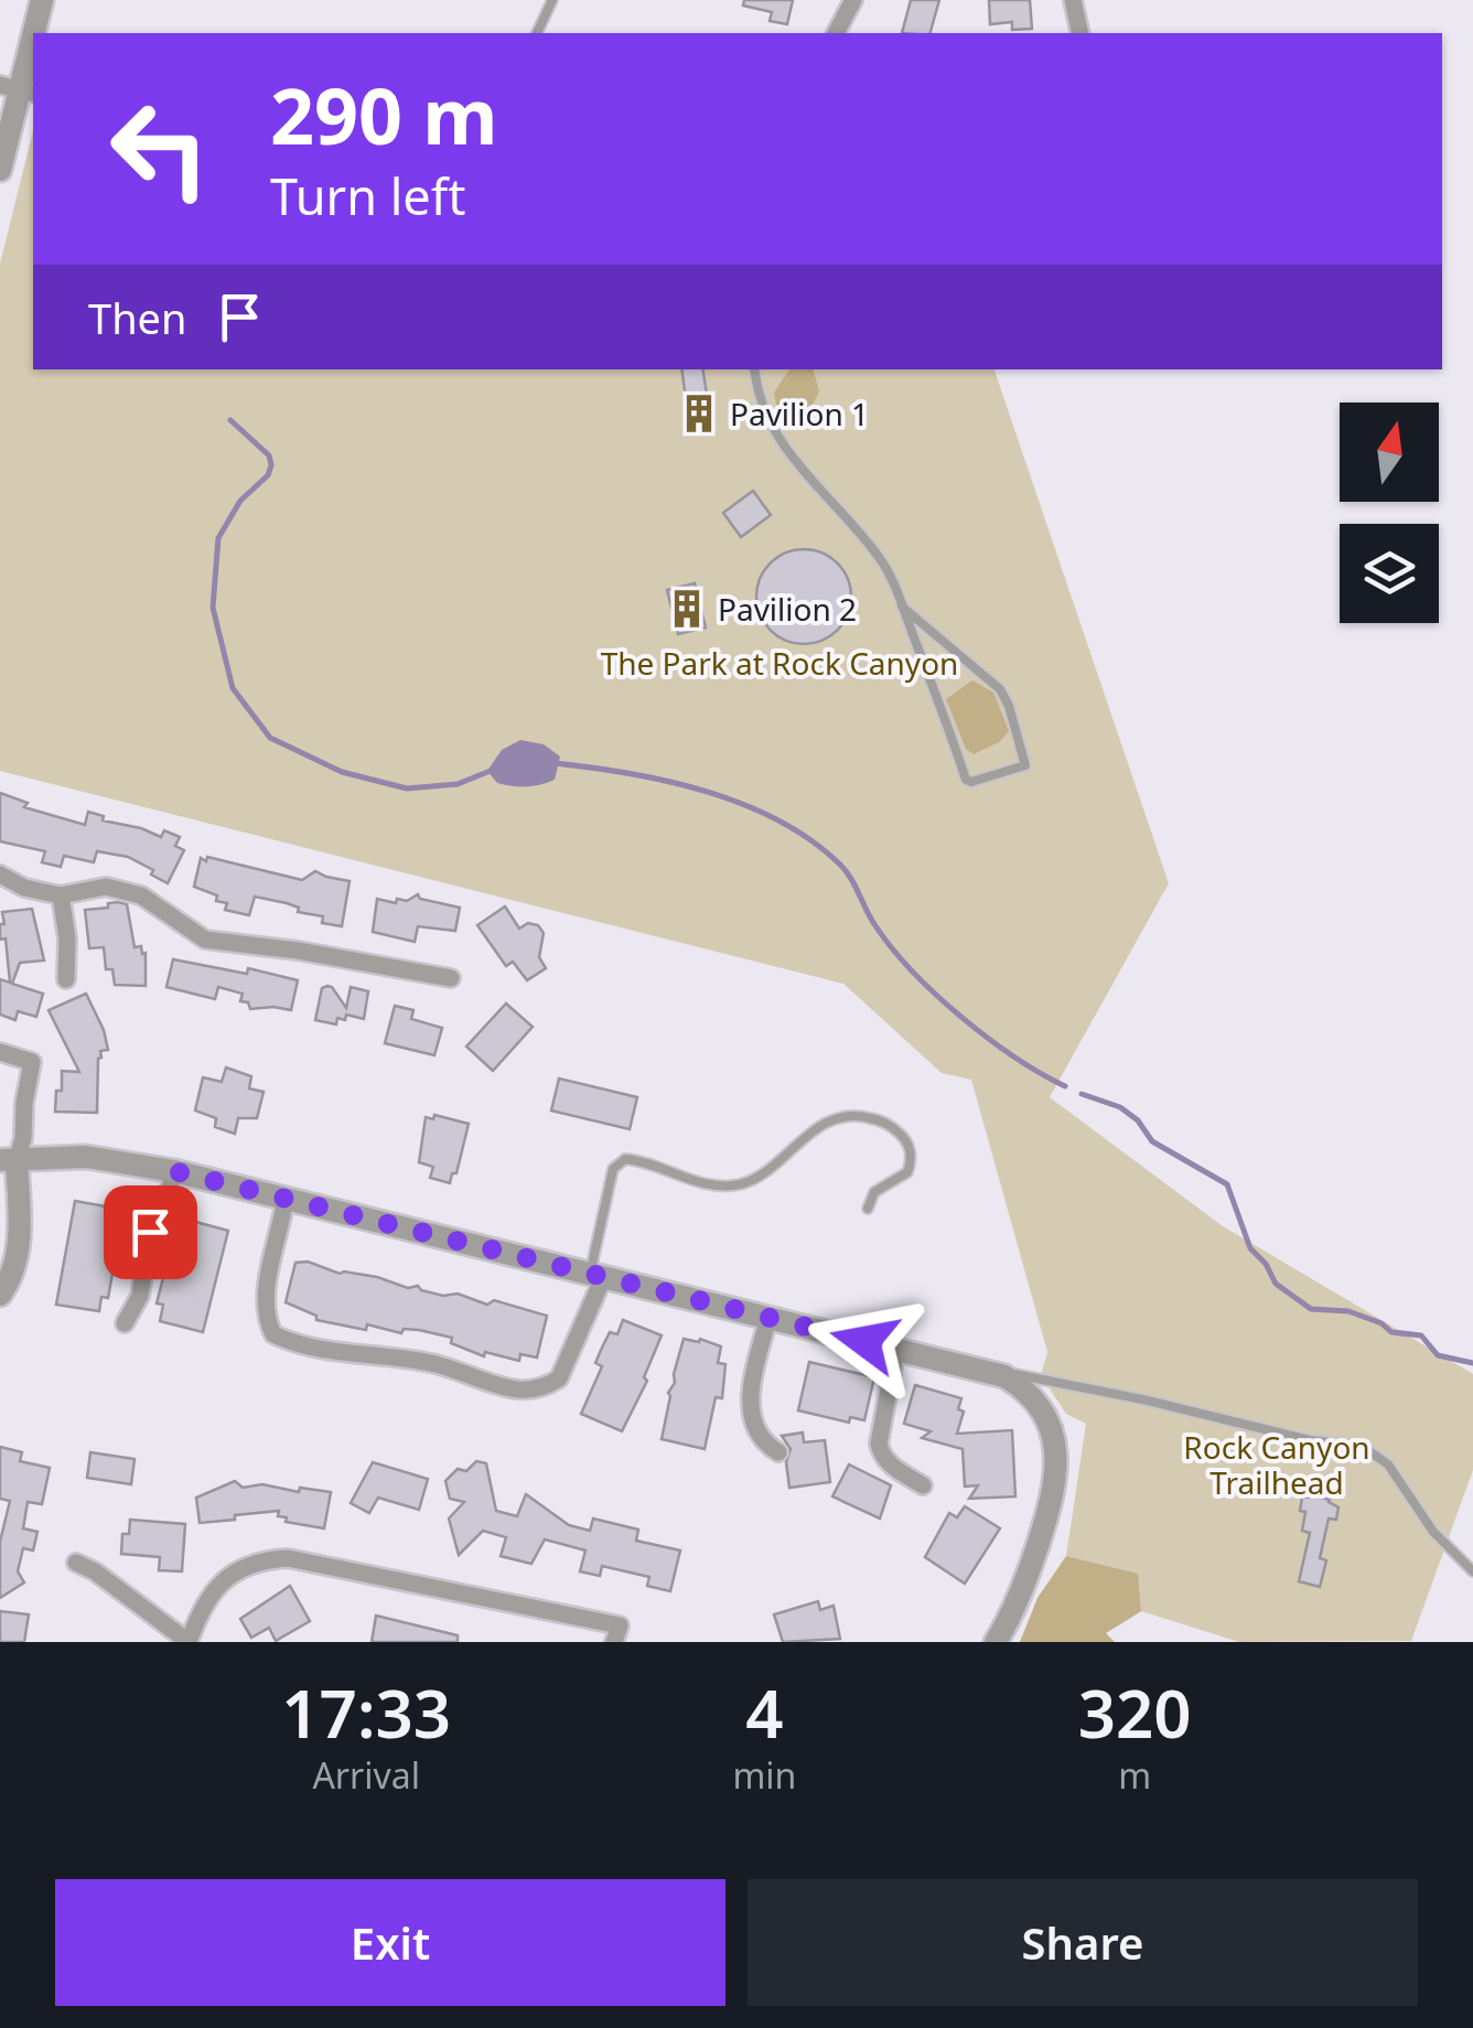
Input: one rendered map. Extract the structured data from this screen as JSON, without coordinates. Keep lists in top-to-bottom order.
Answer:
{
  "parks": ["The Park at Rock Canyon", "Rock Canyon Trailhead"],
  "places": {
    "building": ["Pavilion 1", "Pavilion 2"]
  },
  "north": "top",
  "page": {
    "turn": ["290 m", "Turn left"],
    "then": "Then",
    "eta": [
      "17:33",
      "Arrival",
      "4",
      "min",
      "320",
      "m"
    ],
    "buttons": ["Exit", "Share"]
  }
}
